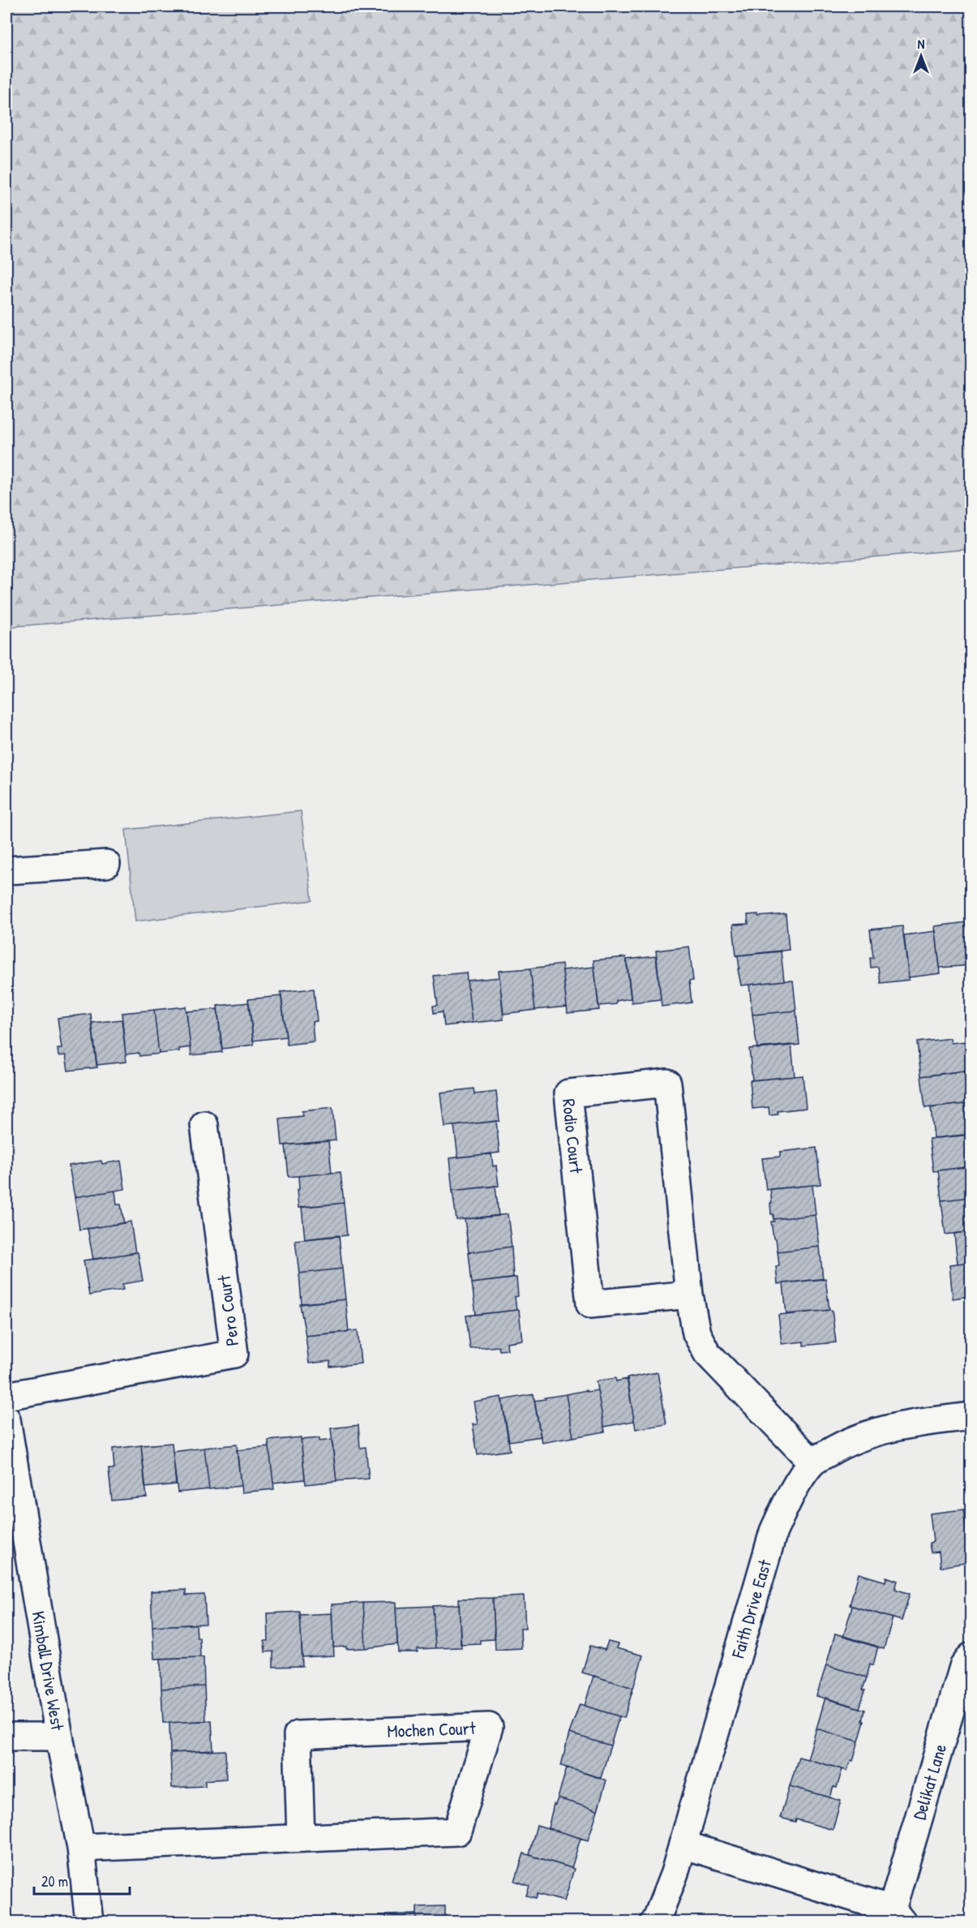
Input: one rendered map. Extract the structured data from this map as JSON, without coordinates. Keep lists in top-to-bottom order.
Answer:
{
  "streets": {
    "street": [
      "Rodio Court",
      "Pero Court",
      "Faith Drive East",
      "Kimball Drive West",
      "Mochen Court",
      "Delikat Lane"
    ]
  },
  "crossings": [
    ["Rodio Court", "Faith Drive East"],
    ["Faith Drive East", "Delikat Lane"],
    ["Kimball Drive West", "Mochen Court"]
  ],
  "scale_bar": "20 m",
  "north": "top"
}
